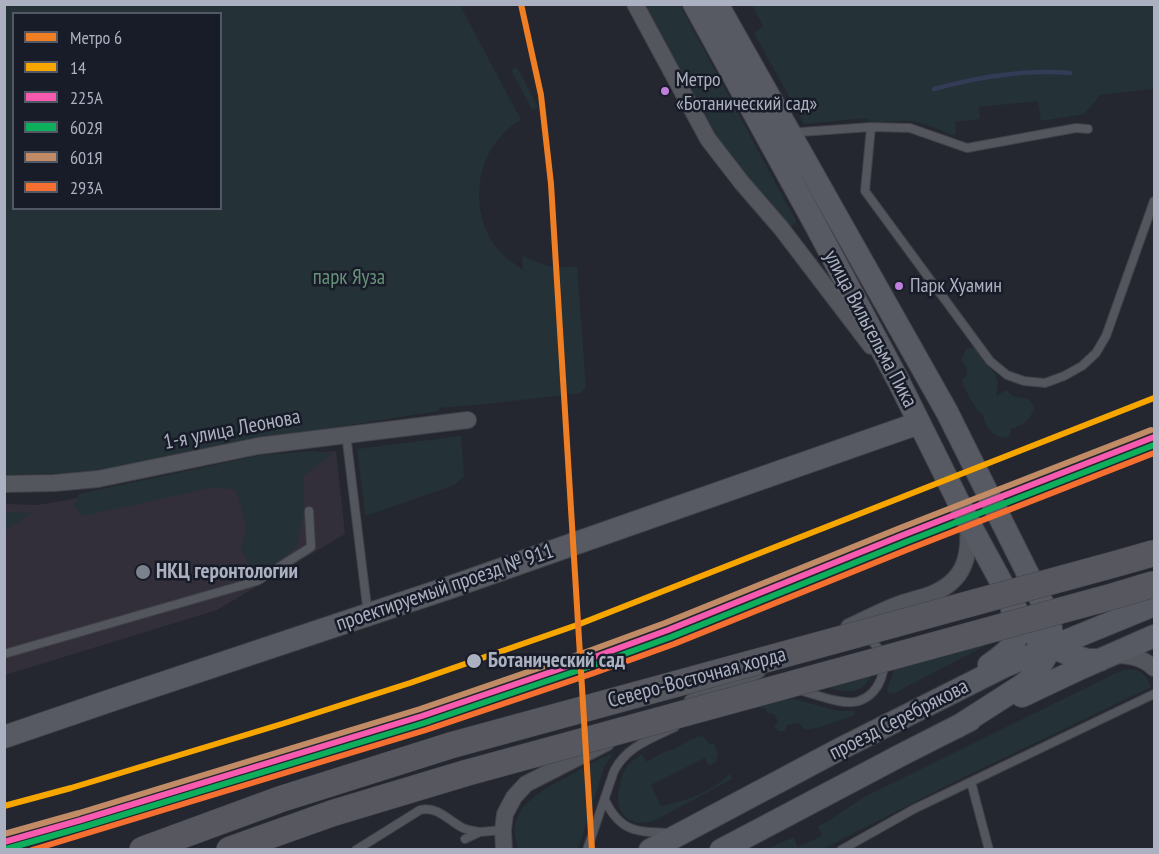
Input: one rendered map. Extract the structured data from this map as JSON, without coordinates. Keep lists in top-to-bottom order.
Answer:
{
  "streets": {
    "main road": [
      "улица Вильгельма Пика",
      "проектируемый проезд № 911",
      "Северо-Восточная хорда",
      "проезд Серебрякова"
    ],
    "street": ["1-я улица Леонова"]
  },
  "crossings": [
    ["улица Вильгельма Пика", "проектируемый проезд № 911"],
    ["улица Вильгельма Пика", "проезд Серебрякова"]
  ],
  "parks": ["парк Яуза"],
  "places": [
    "Метро «Ботанический сад»",
    "Парк Хуамин",
    "НКЦ геронтологии",
    "Ботанический сад"
  ],
  "lines": [
    "metro line 6",
    "transit line 14",
    "transit line 601Я",
    "transit line 225А",
    "transit line 602Я",
    "transit line 293А"
  ],
  "legend": [
    "Метро 6",
    "14",
    "225А",
    "602Я",
    "601Я",
    "293А"
  ]
}
